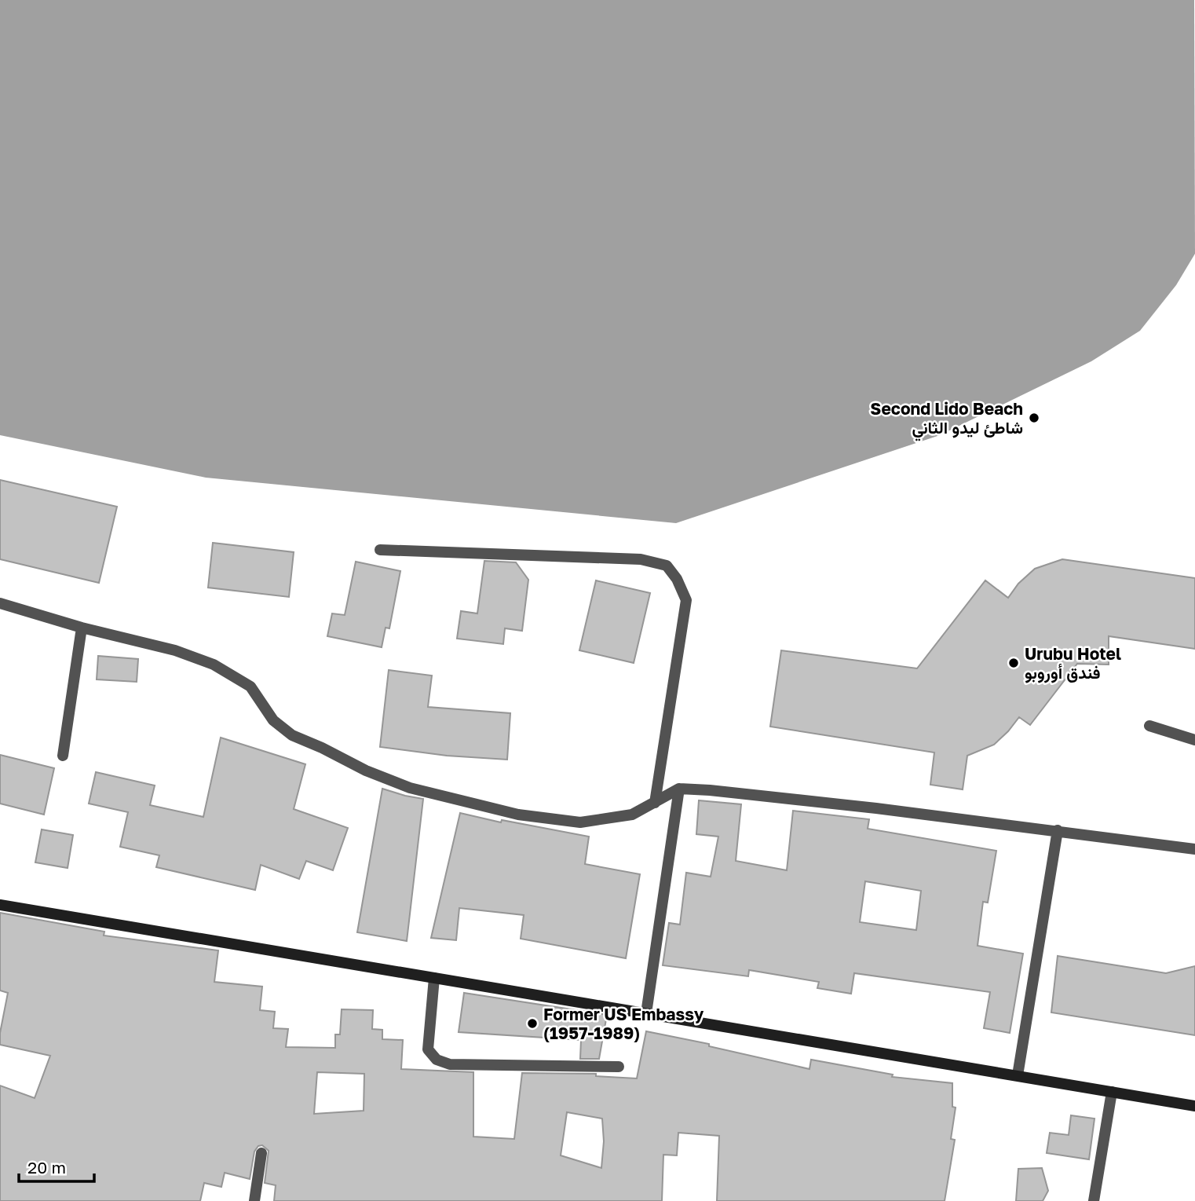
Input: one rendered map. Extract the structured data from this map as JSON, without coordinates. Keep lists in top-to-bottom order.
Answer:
{
  "places": ["Second Lido Beach شاطئ ليدو الثاني", "Urubu Hotel فندق أوروبو", "Former US Embassy (1957-1989)"],
  "scale_bar": "20 m"
}
